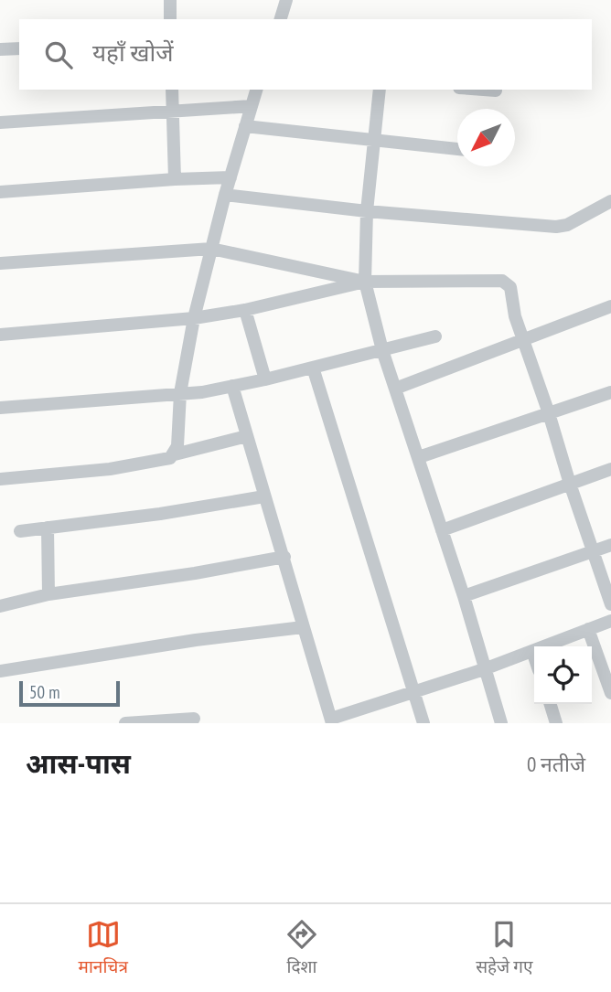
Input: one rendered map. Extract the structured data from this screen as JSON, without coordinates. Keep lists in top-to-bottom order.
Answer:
{
  "scale_bar": "50 m",
  "north": "bottom left",
  "page": {
    "search": "यहाँ खोजें",
    "scale": "50 m",
    "heading": ["आस-पास", "0 नतीजे"],
    "nav": ["मानचित्र", "दिशा", "सहेजे गए"]
  }
}
